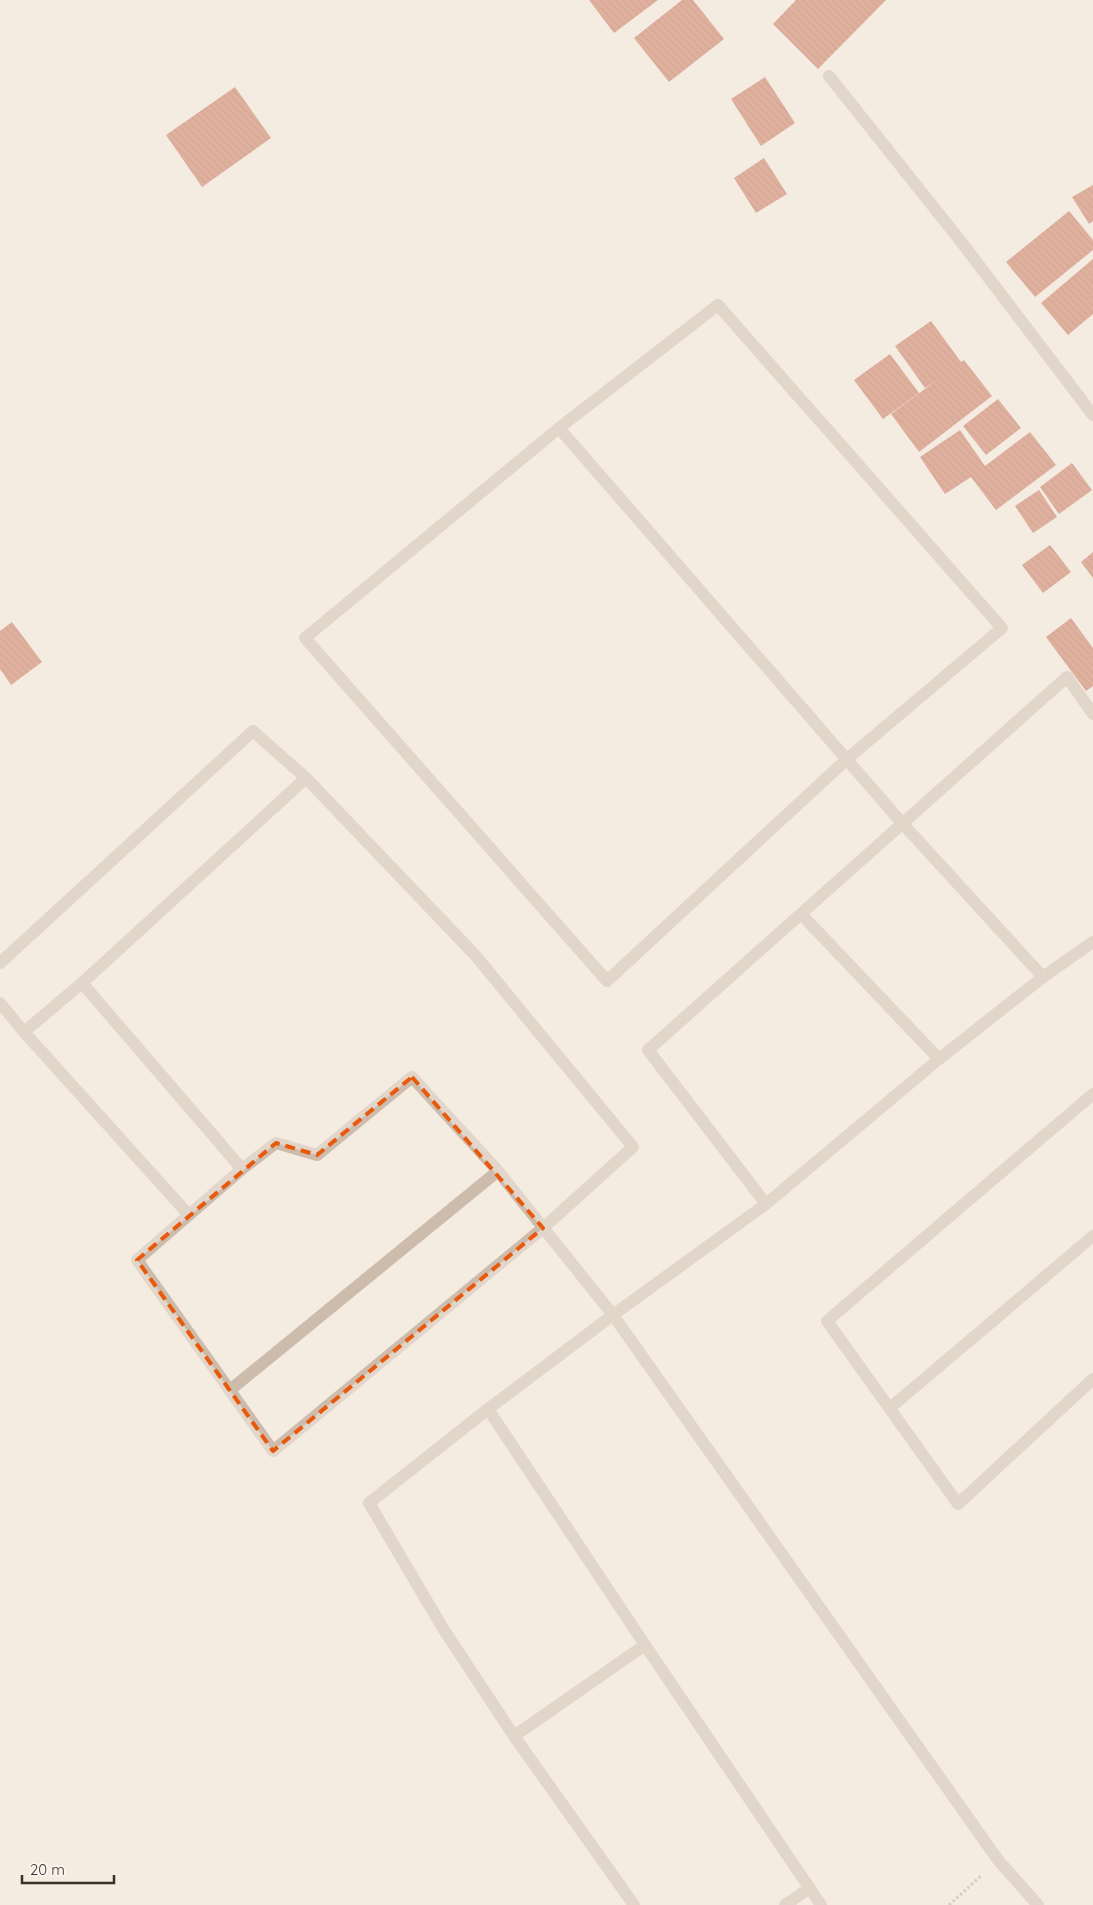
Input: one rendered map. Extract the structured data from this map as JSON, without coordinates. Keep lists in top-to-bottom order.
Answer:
{
  "scale_bar": "20 m"
}
